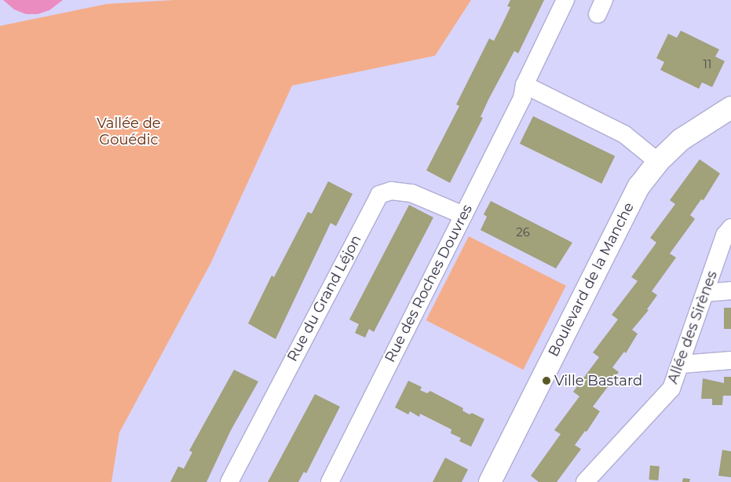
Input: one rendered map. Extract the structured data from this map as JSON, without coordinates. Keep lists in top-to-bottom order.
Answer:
{
  "streets": {
    "street": [
      "Boulevard de la Manche",
      "Rue des Roches Douvres",
      "Rue du Grand Léjon",
      "Allée des Sirènes"
    ]
  },
  "crossings": [
    ["Rue des Roches Douvres", "Rue du Grand Léjon"]
  ],
  "parks": ["Vallée de Gouédic"],
  "places": ["Ville Bastard"],
  "house_numbers": ["11", "26"]
}
